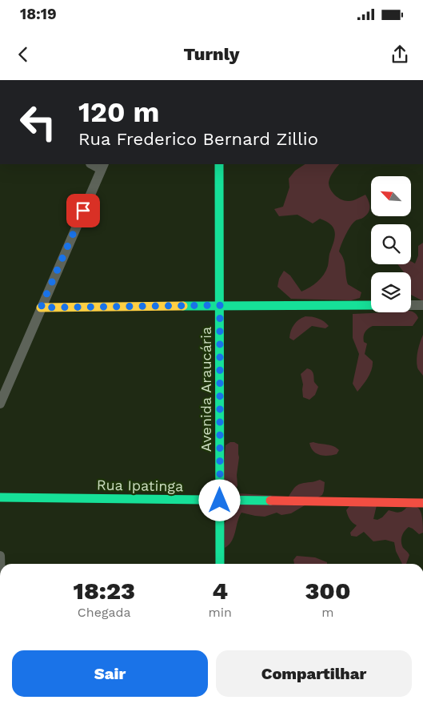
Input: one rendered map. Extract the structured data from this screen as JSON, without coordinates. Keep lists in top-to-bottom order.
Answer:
{
  "streets": {
    "street": ["Avenida Araucária", "Rua Ipatinga"]
  },
  "crossings": [
    ["Avenida Araucária", "Rua Ipatinga"]
  ],
  "north": "top left",
  "page": {
    "status": "18:19",
    "header": "Turnly",
    "turn": ["120 m", "Rua Frederico Bernard Zillio"],
    "eta": [
      "18:23",
      "Chegada",
      "4",
      "min",
      "300",
      "m"
    ],
    "buttons": ["Sair", "Compartilhar"]
  }
}
